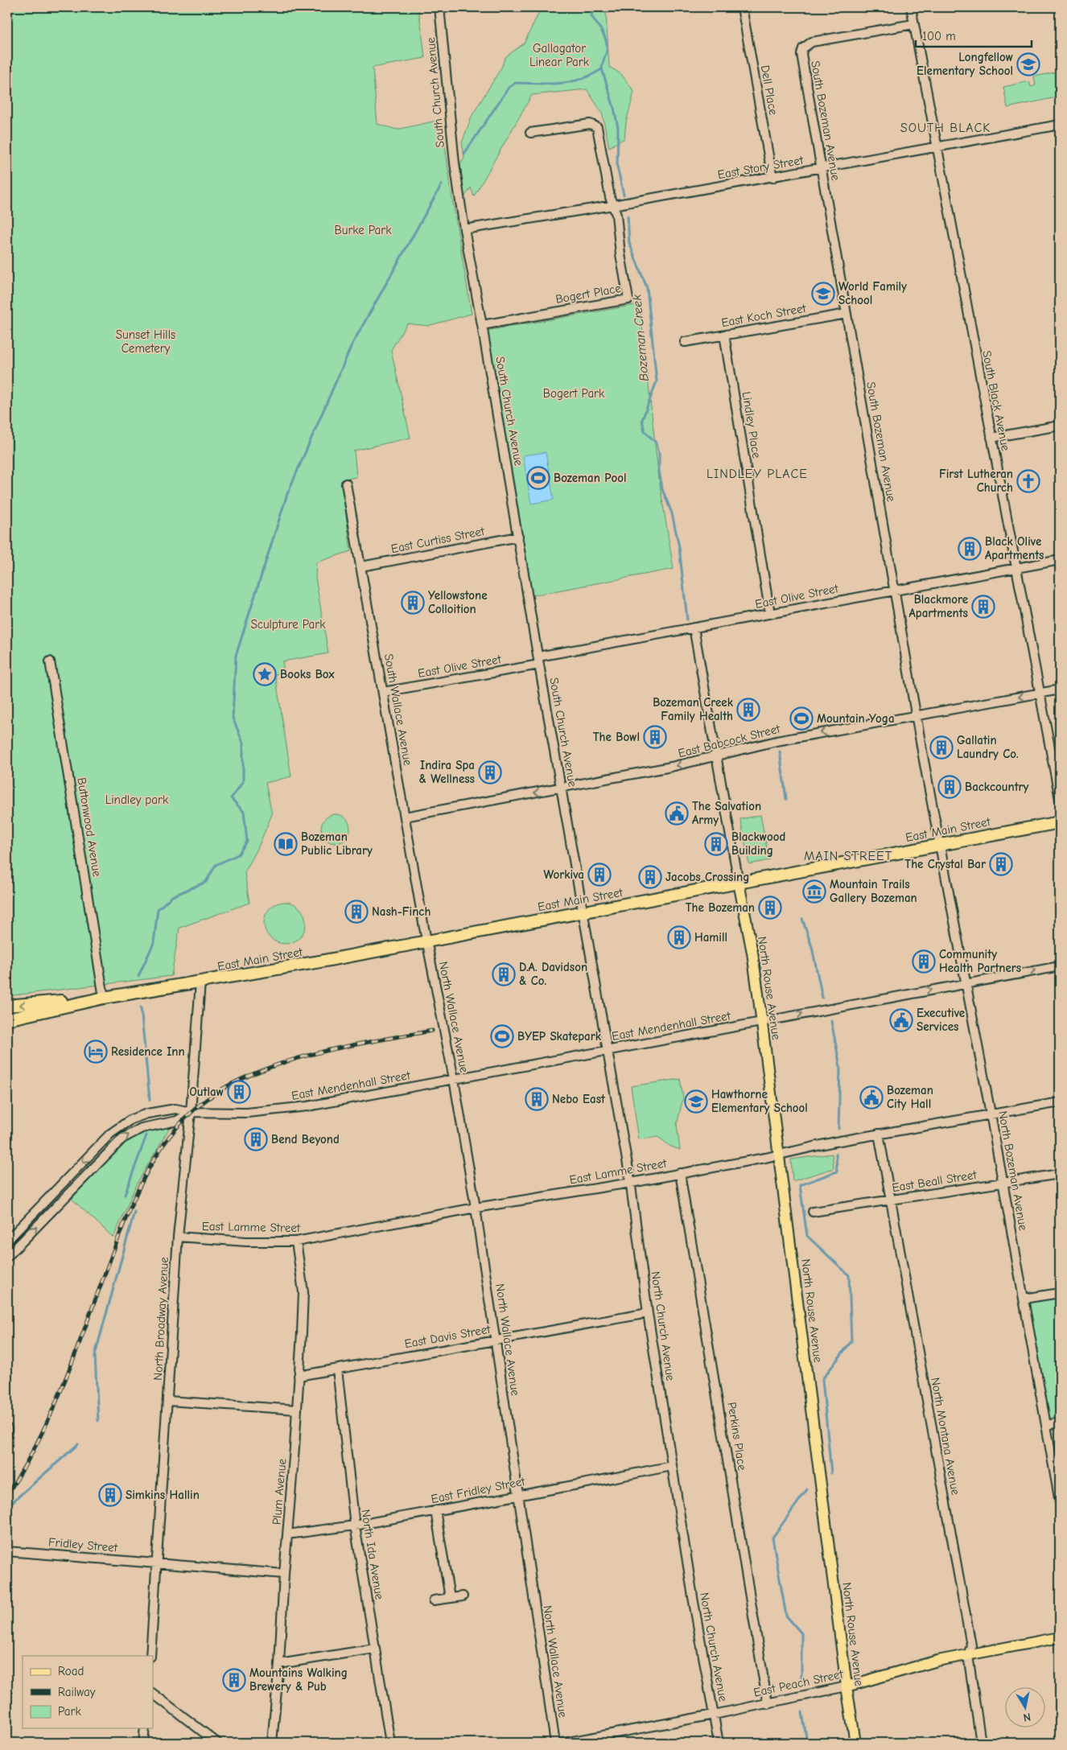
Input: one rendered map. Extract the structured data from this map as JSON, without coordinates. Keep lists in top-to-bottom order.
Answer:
{
  "streets": {
    "highway": ["East Main Street"],
    "main road": ["North Rouse Avenue", "East Peach Street"],
    "street": [
      "Dell Place",
      "South Church Avenue",
      "South Bozeman Avenue",
      "East Story Street",
      "Bogert Place",
      "East Koch Street",
      "South Black Avenue",
      "Lindley Place",
      "East Curtiss Street",
      "East Olive Street",
      "South Wallace Avenue",
      "East Babcock Street",
      "Buttonwood Avenue",
      "North Wallace Avenue",
      "East Mendenhall Street",
      "North Bozeman Avenue",
      "East Lamme Street",
      "East Beall Street",
      "North Broadway Avenue",
      "North Church Avenue",
      "East Davis Street",
      "Perkins Place",
      "North Montana Avenue",
      "East Fridley Street",
      "Plum Avenue",
      "Fridley Street",
      "North Ida Avenue"
    ]
  },
  "crossings": [
    ["Dell Place", "East Story Street"],
    ["South Church Avenue", "East Story Street"],
    ["South Church Avenue", "Bogert Place"],
    ["South Church Avenue", "East Curtiss Street"],
    ["South Church Avenue", "East Olive Street"],
    ["South Church Avenue", "East Babcock Street"],
    ["South Church Avenue", "East Main Street"],
    ["South Church Avenue", "North Church Avenue"],
    ["South Bozeman Avenue", "East Story Street"],
    ["South Bozeman Avenue", "East Koch Street"],
    ["South Bozeman Avenue", "South Black Avenue"],
    ["South Bozeman Avenue", "East Olive Street"],
    ["South Bozeman Avenue", "East Babcock Street"],
    ["South Bozeman Avenue", "East Main Street"],
    ["South Bozeman Avenue", "North Bozeman Avenue"],
    ["East Story Street", "Bogert Place"],
    ["East Story Street", "South Black Avenue"],
    ["East Koch Street", "Lindley Place"],
    ["South Black Avenue", "East Olive Street"],
    ["South Black Avenue", "East Babcock Street"],
    ["Lindley Place", "East Olive Street"],
    ["East Curtiss Street", "South Wallace Avenue"],
    ["East Olive Street", "South Wallace Avenue"],
    ["South Wallace Avenue", "East Babcock Street"],
    ["South Wallace Avenue", "East Main Street"],
    ["South Wallace Avenue", "North Wallace Avenue"],
    ["Buttonwood Avenue", "East Main Street"],
    ["East Main Street", "North Rouse Avenue"],
    ["East Main Street", "North Wallace Avenue"],
    ["East Main Street", "North Bozeman Avenue"],
    ["East Main Street", "North Broadway Avenue"],
    ["East Main Street", "North Church Avenue"],
    ["North Rouse Avenue", "East Mendenhall Street"],
    ["North Rouse Avenue", "East Lamme Street"],
    ["North Rouse Avenue", "East Peach Street"],
    ["North Wallace Avenue", "East Mendenhall Street"],
    ["North Wallace Avenue", "East Lamme Street"],
    ["North Wallace Avenue", "East Davis Street"],
    ["North Wallace Avenue", "East Fridley Street"],
    ["East Mendenhall Street", "North Bozeman Avenue"],
    ["East Mendenhall Street", "North Broadway Avenue"],
    ["East Mendenhall Street", "North Church Avenue"],
    ["North Bozeman Avenue", "East Lamme Street"],
    ["North Bozeman Avenue", "East Beall Street"],
    ["East Lamme Street", "North Broadway Avenue"],
    ["East Lamme Street", "North Church Avenue"],
    ["East Lamme Street", "Perkins Place"],
    ["East Lamme Street", "North Montana Avenue"],
    ["East Lamme Street", "Plum Avenue"],
    ["East Beall Street", "North Montana Avenue"],
    ["North Broadway Avenue", "Fridley Street"],
    ["North Church Avenue", "East Davis Street"],
    ["North Church Avenue", "East Fridley Street"],
    ["North Church Avenue", "East Peach Street"],
    ["East Davis Street", "Plum Avenue"],
    ["East Davis Street", "North Ida Avenue"],
    ["Perkins Place", "East Peach Street"],
    ["North Montana Avenue", "East Peach Street"],
    ["East Fridley Street", "Plum Avenue"],
    ["East Fridley Street", "North Ida Avenue"]
  ],
  "one_way": ["East Babcock Street"],
  "districts": ["SOUTH BLACK", "LINDLEY PLACE", "MAIN STREET"],
  "water": ["Bozeman Creek"],
  "parks": [
    "Gallagator Linear Park",
    "Burke Park",
    "Sunset Hills Cemetery",
    "Bogert Park",
    "Sculpture Park",
    "Lindley park"
  ],
  "places": {
    "school or university": ["Longfellow Elementary School", "World Family School", "Hawthorne Elementary School"],
    "sports": ["Bozeman Pool", "Mountain Yoga", "BYEP Skatepark"],
    "church": ["First Lutheran Church"],
    "building": [
      "Black Olive Apartments",
      "Yellowstone Colloition",
      "Blackmore Apartments",
      "Bozeman Creek Family Health",
      "The Bowl",
      "Gallatin Laundry Co.",
      "Indira Spa & Wellness",
      "Backcountry",
      "Blackwood Building",
      "The Crystal Bar",
      "Workiva",
      "Jacobs Crossing",
      "The Bozeman",
      "Nash-Finch",
      "Hamill",
      "Community Health Partners",
      "D.A. Davidson & Co.",
      "Outlaw",
      "Nebo East",
      "Bend Beyond",
      "Simkins Hallin",
      "Mountains Walking Brewery & Pub"
    ],
    "place": ["Books Box"],
    "public building": ["The Salvation Army", "Executive Services", "Bozeman City Hall"],
    "library": ["Bozeman Public Library"],
    "museum": ["Mountain Trails Gallery Bozeman"],
    "hotel": ["Residence Inn"]
  },
  "legend": ["Road", "Railway", "Park"],
  "scale_bar": "100 m",
  "north": "bottom"
}
